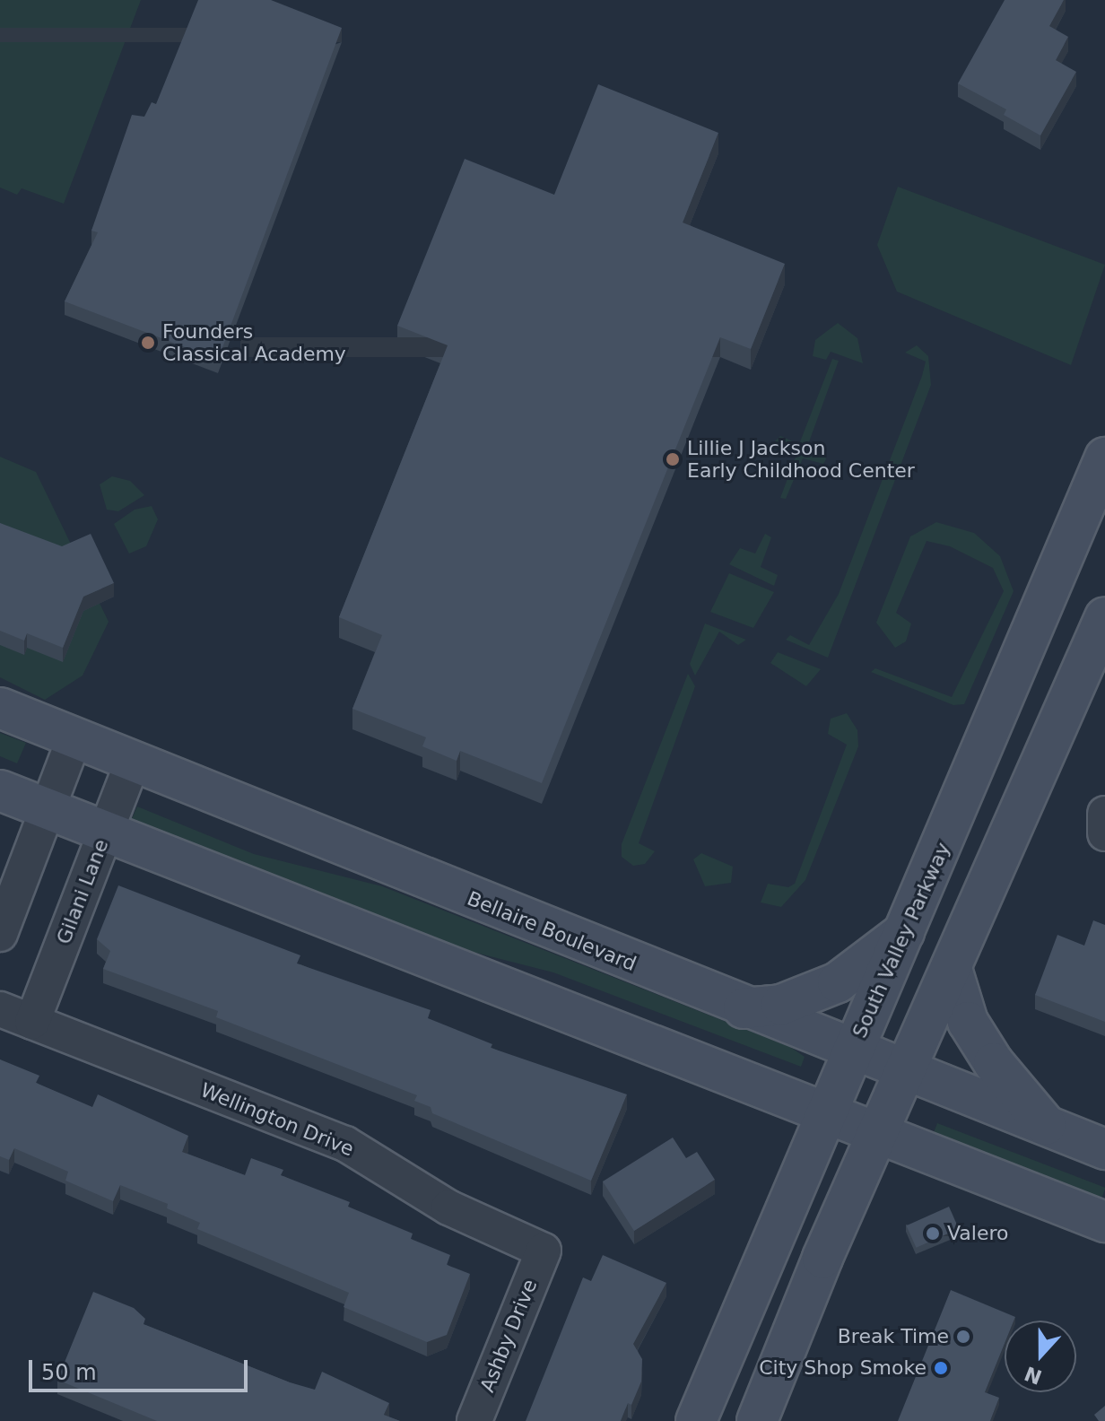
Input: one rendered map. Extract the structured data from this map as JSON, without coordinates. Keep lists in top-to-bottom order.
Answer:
{
  "streets": {
    "main road": ["Bellaire Boulevard", "South Valley Parkway"],
    "street": ["Gilani Lane", "Wellington Drive", "Ashby Drive"]
  },
  "crossings": [
    ["Gilani Lane", "Bellaire Boulevard"],
    ["Gilani Lane", "Wellington Drive"],
    ["Bellaire Boulevard", "South Valley Parkway"],
    ["Wellington Drive", "Ashby Drive"]
  ],
  "places": [
    "Founders Classical Academy",
    "Lillie J Jackson Early Childhood Center",
    "Valero",
    "Break Time",
    "City Shop Smoke"
  ],
  "scale_bar": "50 m",
  "north": "bottom"
}
